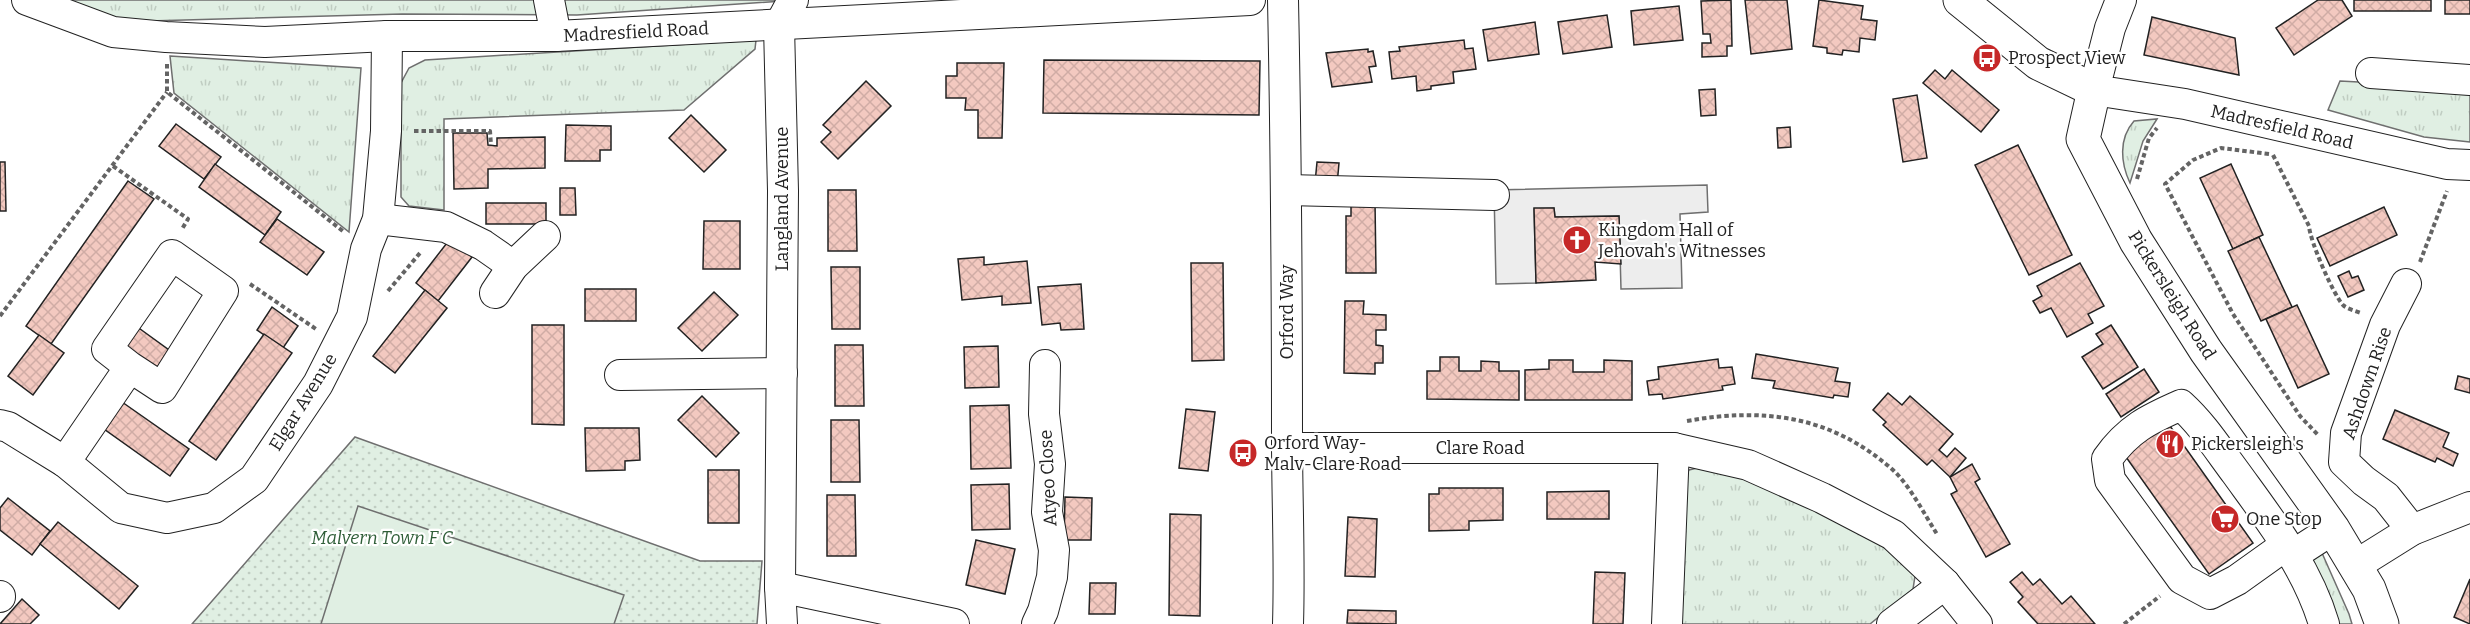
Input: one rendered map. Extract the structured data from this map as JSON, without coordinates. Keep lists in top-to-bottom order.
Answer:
{
  "streets": {
    "main road": ["Pickersleigh Road"],
    "street": [
      "Madresfield Road",
      "Langland Avenue",
      "Orford Way",
      "Ashdown Rise",
      "Elgar Avenue",
      "Clare Road",
      "Atyeo Close"
    ]
  },
  "crossings": [
    ["Madresfield Road", "Langland Avenue"],
    ["Madresfield Road", "Pickersleigh Road"],
    ["Madresfield Road", "Elgar Avenue"],
    ["Orford Way", "Clare Road"]
  ],
  "parks": ["Malvern Town F C"],
  "places": {
    "bus stop": ["Prospect View", "Orford Way- Malv-Clare Road"],
    "church": ["Kingdom Hall of Jehovah's Witnesses"],
    "restaurant": ["Pickersleigh's"],
    "supermarket": ["One Stop"]
  }
}
